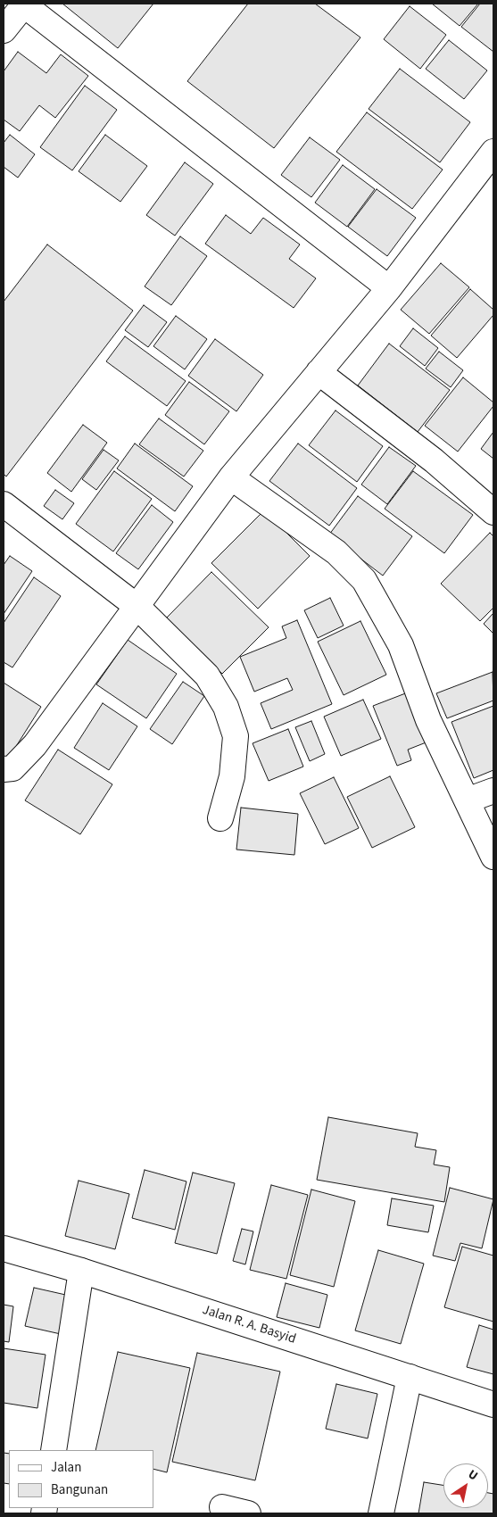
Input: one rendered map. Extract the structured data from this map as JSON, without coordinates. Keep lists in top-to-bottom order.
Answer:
{
  "streets": {
    "street": ["Jalan R. A. Basyid"]
  },
  "legend": ["Jalan", "Bangunan"],
  "north": "top right"
}
